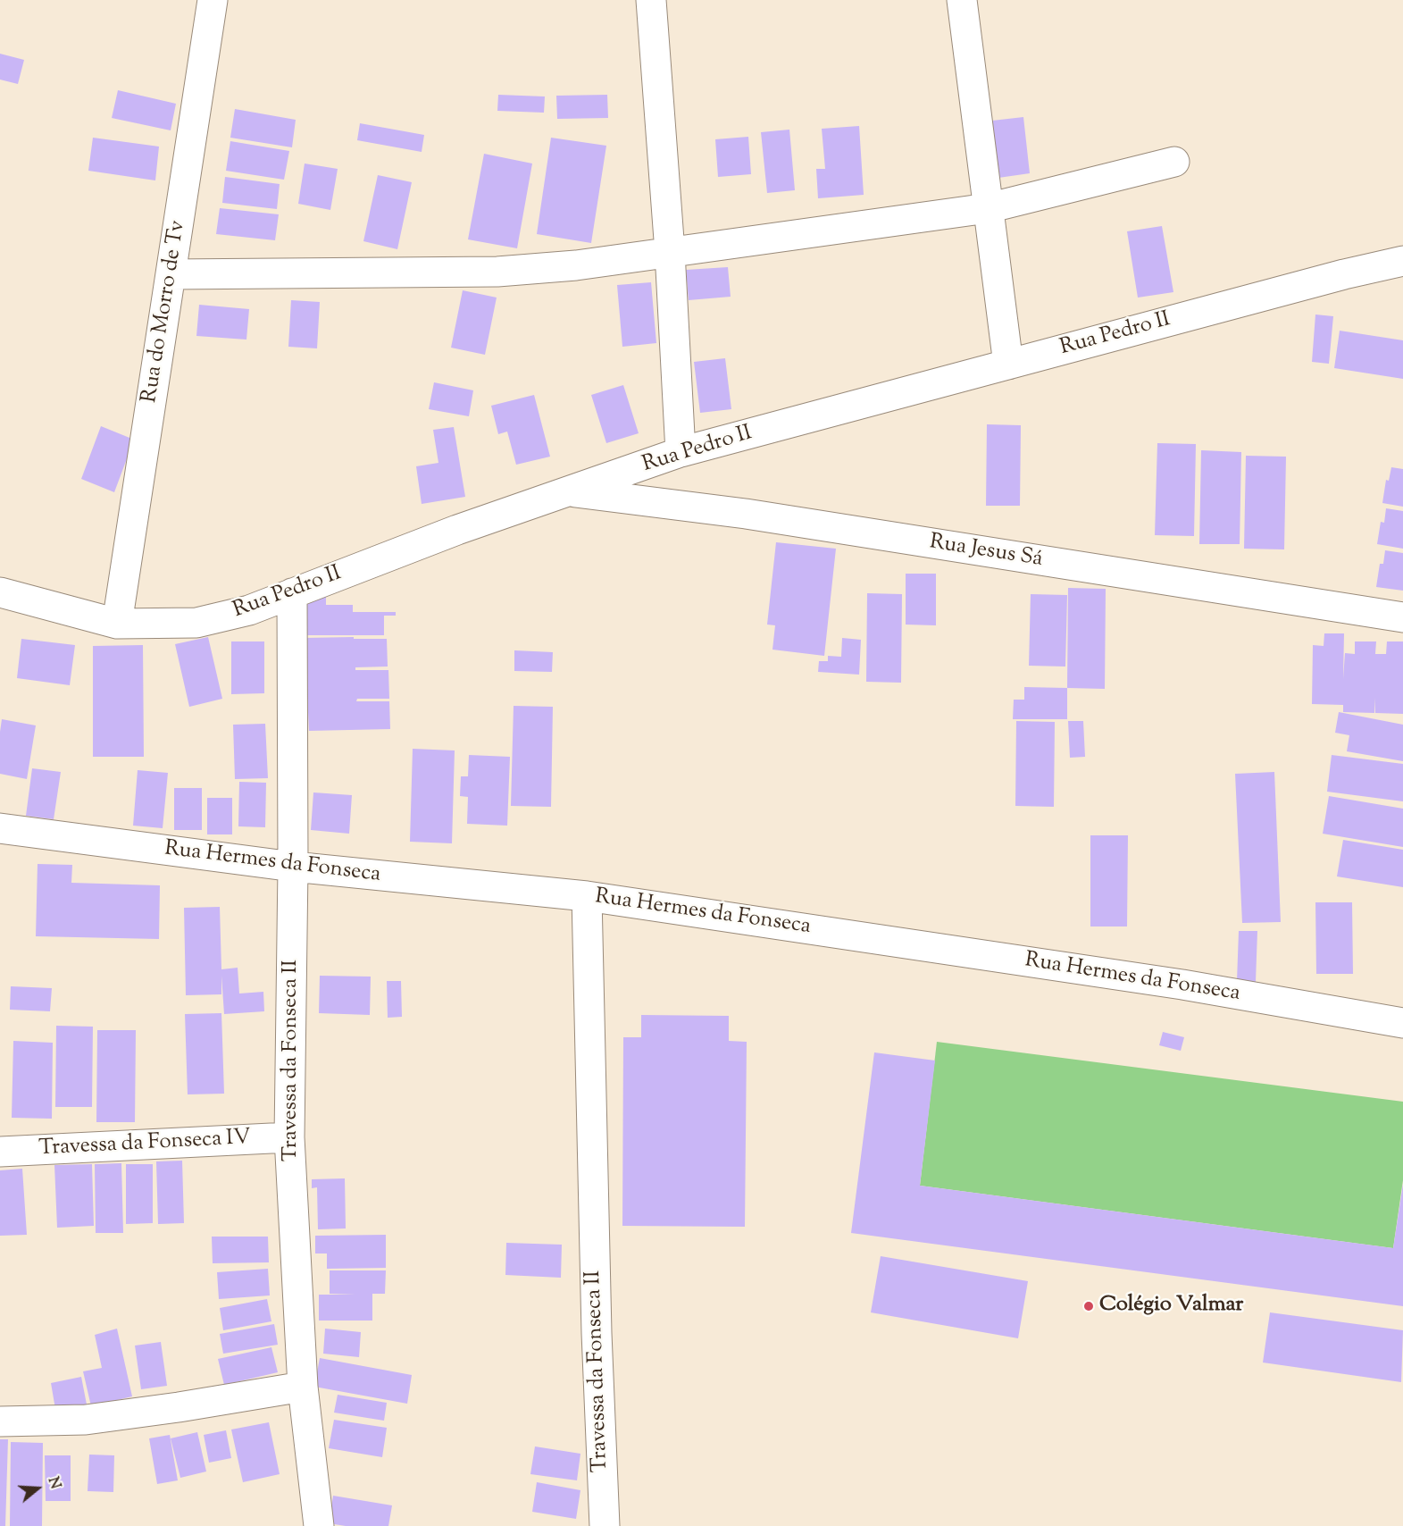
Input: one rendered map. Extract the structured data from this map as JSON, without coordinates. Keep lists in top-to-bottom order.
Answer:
{
  "streets": {
    "street": [
      "Rua do Morro de Tv",
      "Rua Pedro II",
      "Rua Jesus Sá",
      "Rua Hermes da Fonseca",
      "Travessa da Fonseca II",
      "Travessa da Fonseca IV"
    ]
  },
  "crossings": [
    ["Rua do Morro de Tv", "Rua Pedro II"],
    ["Rua Pedro II", "Rua Jesus Sá"],
    ["Rua Pedro II", "Travessa da Fonseca II"],
    ["Rua Hermes da Fonseca", "Travessa da Fonseca II"],
    ["Travessa da Fonseca II", "Travessa da Fonseca IV"]
  ],
  "places": ["Colégio Valmar"],
  "north": "right"
}
